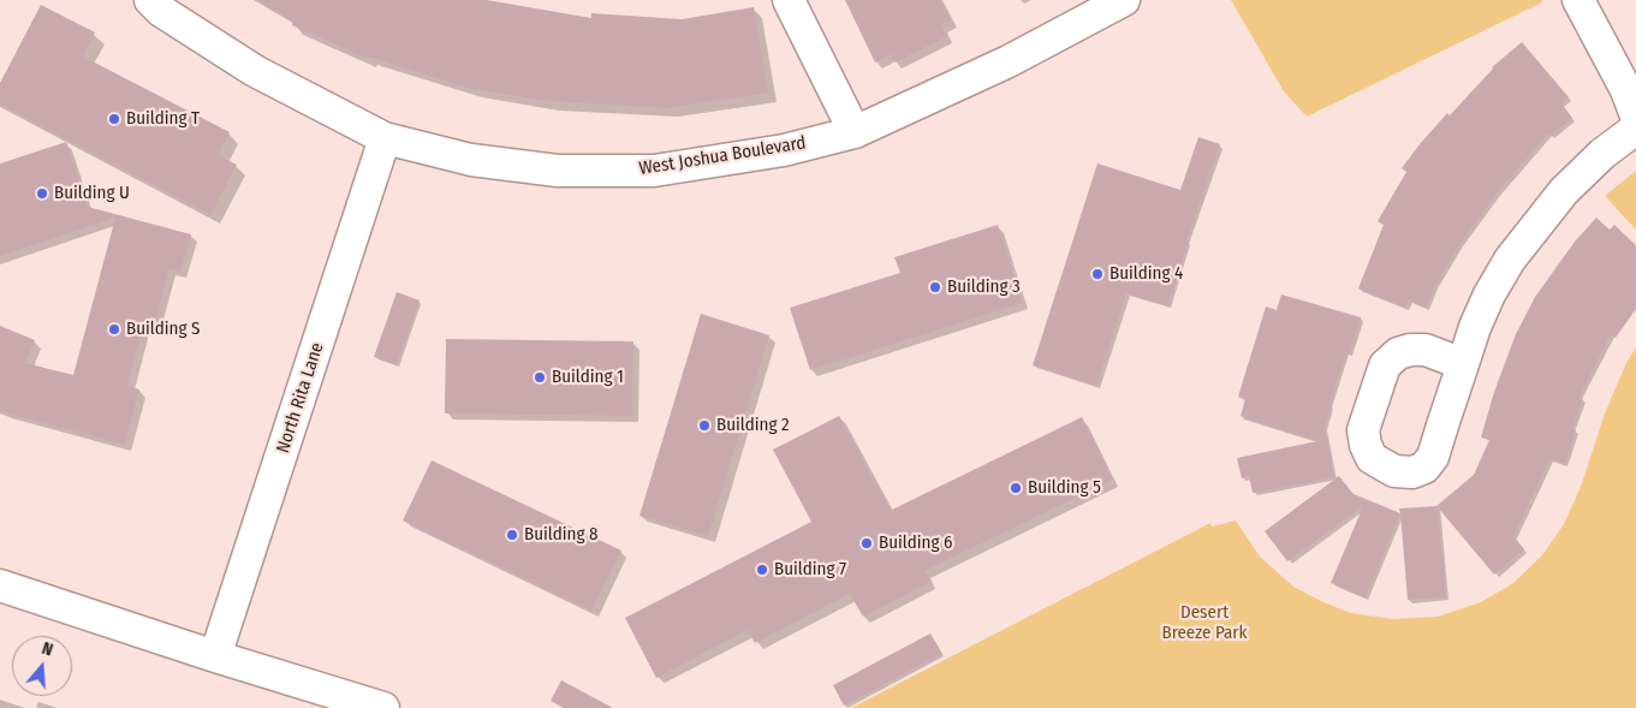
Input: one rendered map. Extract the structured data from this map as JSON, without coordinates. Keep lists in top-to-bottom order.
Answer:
{
  "streets": {
    "street": ["West Joshua Boulevard", "North Rita Lane"]
  },
  "crossings": [
    ["West Joshua Boulevard", "North Rita Lane"]
  ],
  "parks": ["Desert Breeze Park"],
  "places": [
    "Building T",
    "Building U",
    "Building 4",
    "Building 3",
    "Building S",
    "Building 1",
    "Building 2",
    "Building 5",
    "Building 8",
    "Building 6",
    "Building 7"
  ],
  "north": "top"
}
